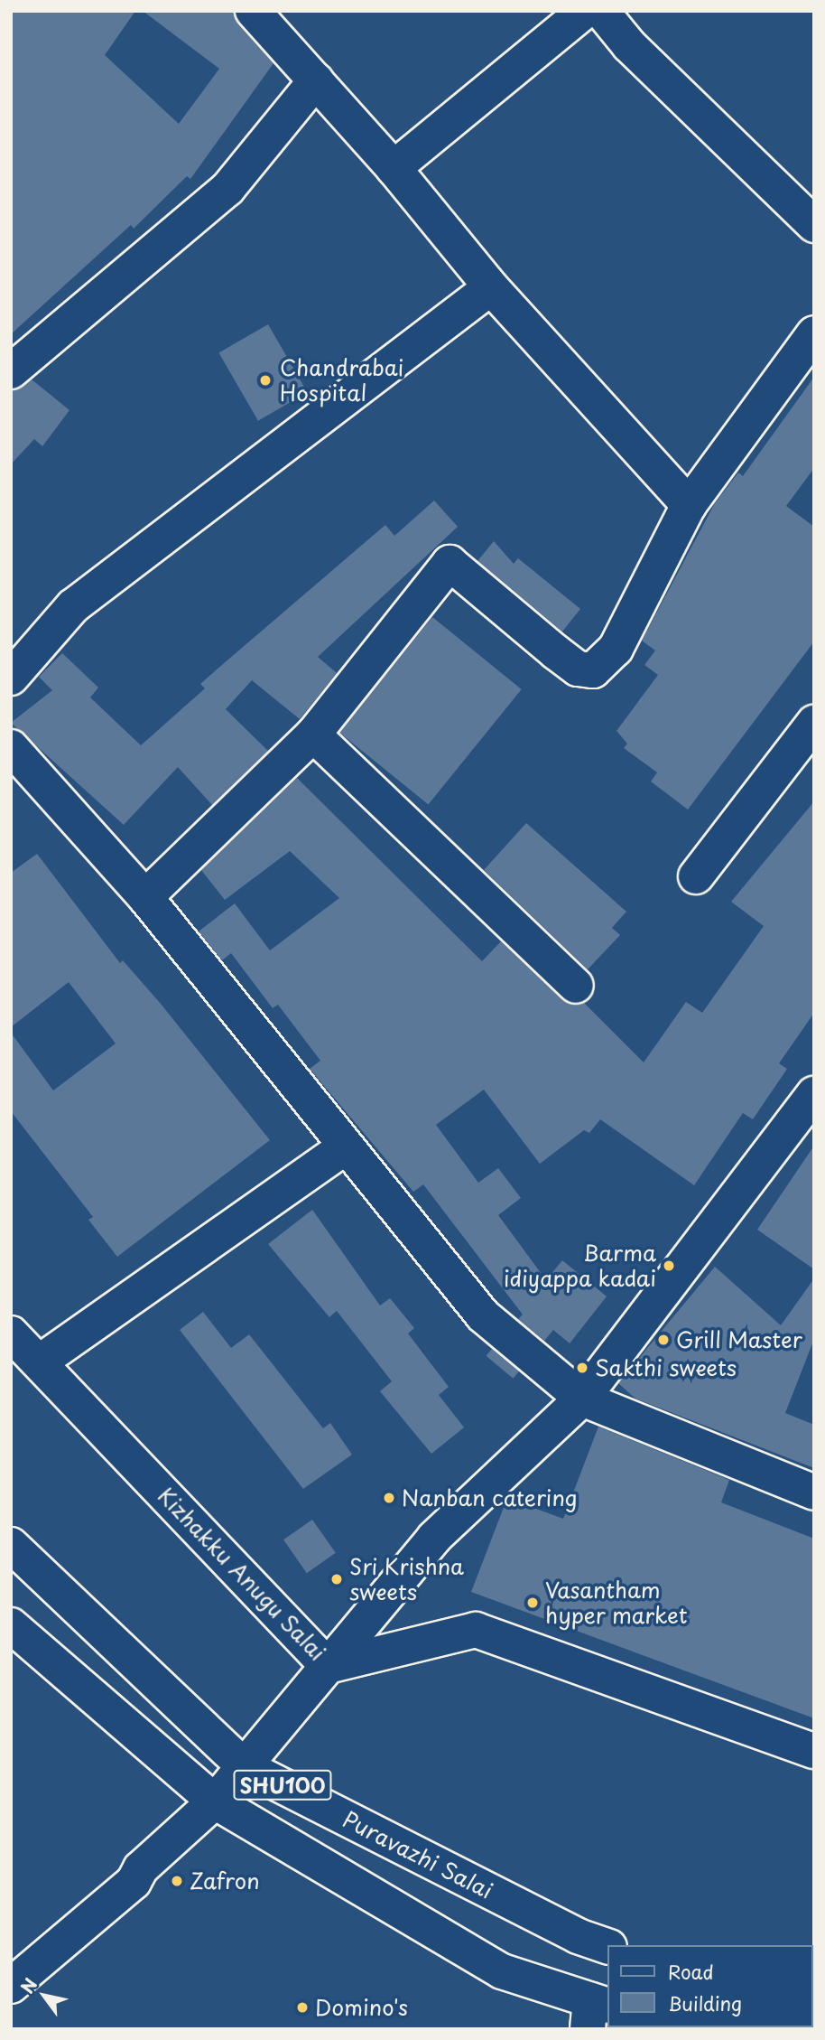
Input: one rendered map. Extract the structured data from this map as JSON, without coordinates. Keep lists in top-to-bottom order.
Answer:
{
  "streets": {
    "street": ["Kizhakku Anugu Salai", "SHU100", "Puravazhi Salai"]
  },
  "places": [
    "Chandrabai Hospital",
    "Barma idiyappa kadai",
    "Grill Master",
    "Sakthi sweets",
    "Nanban catering",
    "Sri Krishna sweets",
    "Vasantham hyper market",
    "Zafron",
    "Domino's"
  ],
  "legend": ["Road", "Building"],
  "north": "top left"
}
